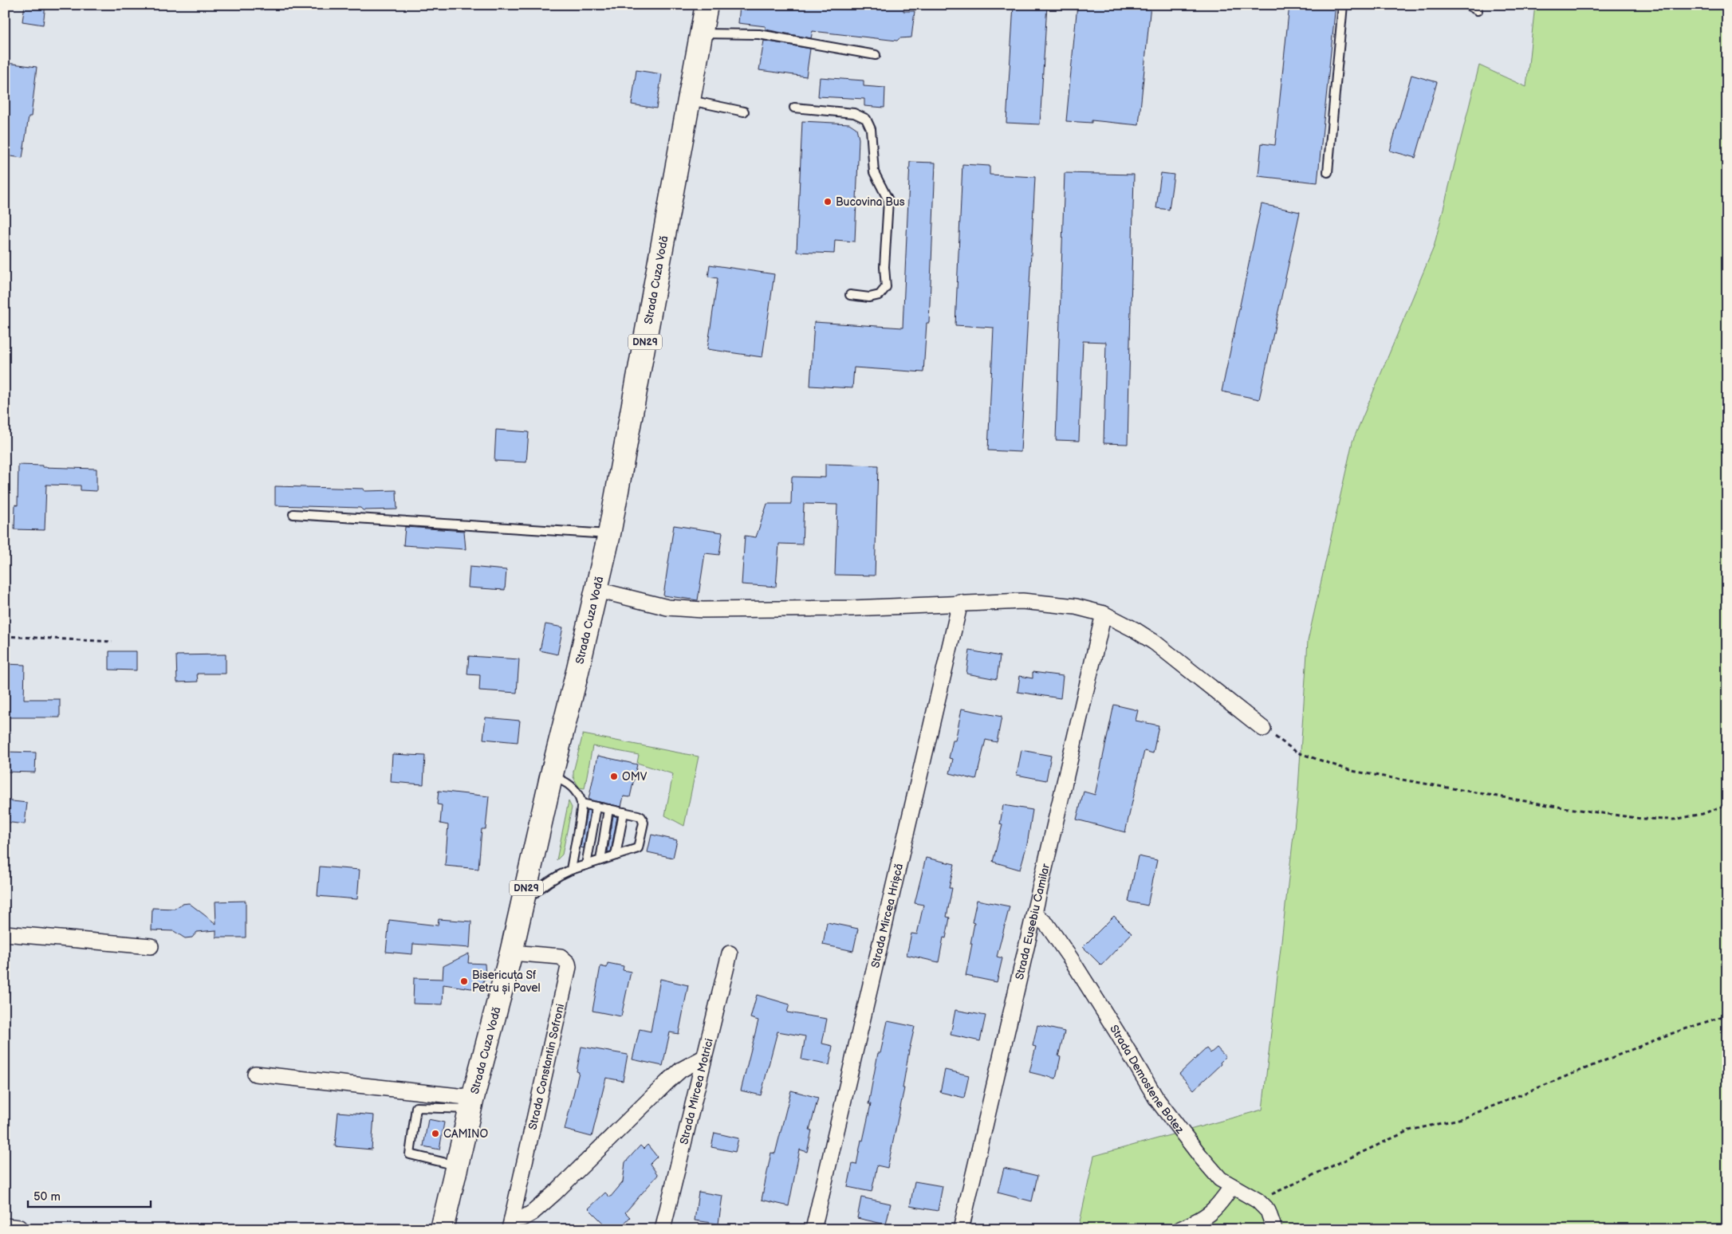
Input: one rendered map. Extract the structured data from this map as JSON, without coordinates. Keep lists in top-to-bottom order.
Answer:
{
  "streets": {
    "main road": ["Strada Cuza Vodă", "DN29"],
    "street": [
      "Strada Mircea Hrișcă",
      "Strada Eusebiu Camilar",
      "Strada Constantin Sofroni",
      "Strada Demostene Botez",
      "Strada Mircea Motrici"
    ]
  },
  "crossings": [
    ["Strada Cuza Vodă", "Strada Constantin Sofroni"],
    ["Strada Eusebiu Camilar", "Strada Demostene Botez"]
  ],
  "places": [
    "Bucovina Bus",
    "OMV",
    "Bisericuța Sf Petru și Pavel",
    "CAMINO"
  ],
  "scale_bar": "50 m"
}
